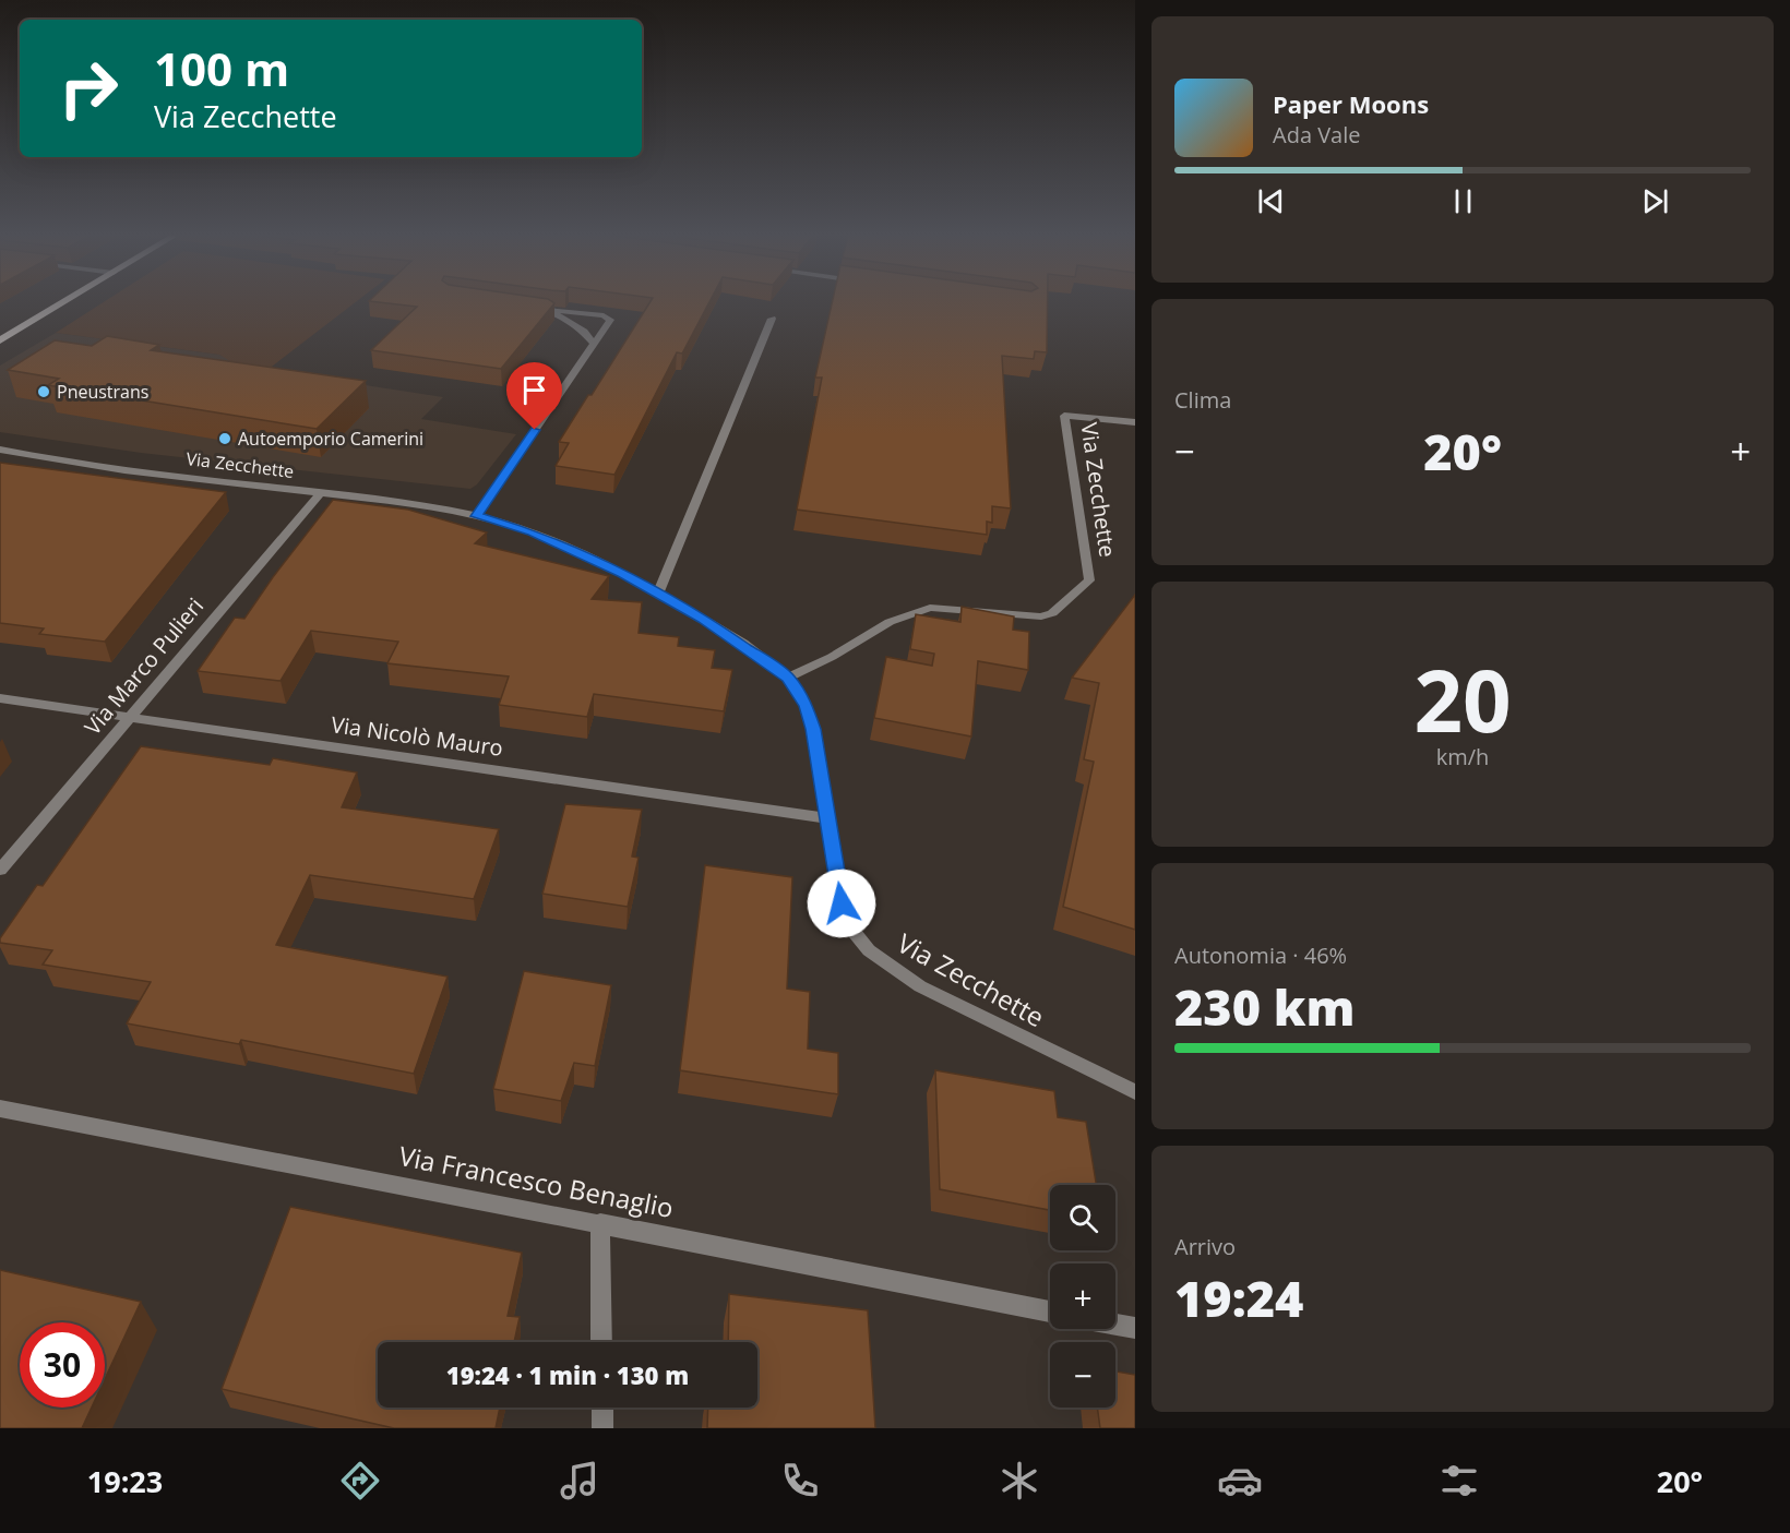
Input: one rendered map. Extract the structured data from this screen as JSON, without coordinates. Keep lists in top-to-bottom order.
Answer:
{
  "streets": {
    "street": [
      "Via Zecchette",
      "Via Marco Pulieri",
      "Via Nicolò Mauro",
      "Via Francesco Benaglio"
    ]
  },
  "crossings": [
    ["Via Zecchette", "Via Marco Pulieri"],
    ["Via Zecchette", "Via Nicolò Mauro"],
    ["Via Marco Pulieri", "Via Nicolò Mauro"]
  ],
  "places": ["Pneustrans", "Autoemporio Camerini"],
  "page": {
    "turn": ["100 m", "Via Zecchette"],
    "song": ["Paper Moons", "Ada Vale"],
    "tile": [
      "Clima",
      ["20", "km/h"],
      ["Autonomia · 46%", "230 km"],
      ["Arrivo", "19:24"]
    ],
    "heat": ["−", "20°", "+"],
    "map_buttons": ["+", "−"],
    "limit": "30",
    "trip": "19:24 · 1 min · 130 m",
    "tabs": ["19:23", "20°"]
  }
}
